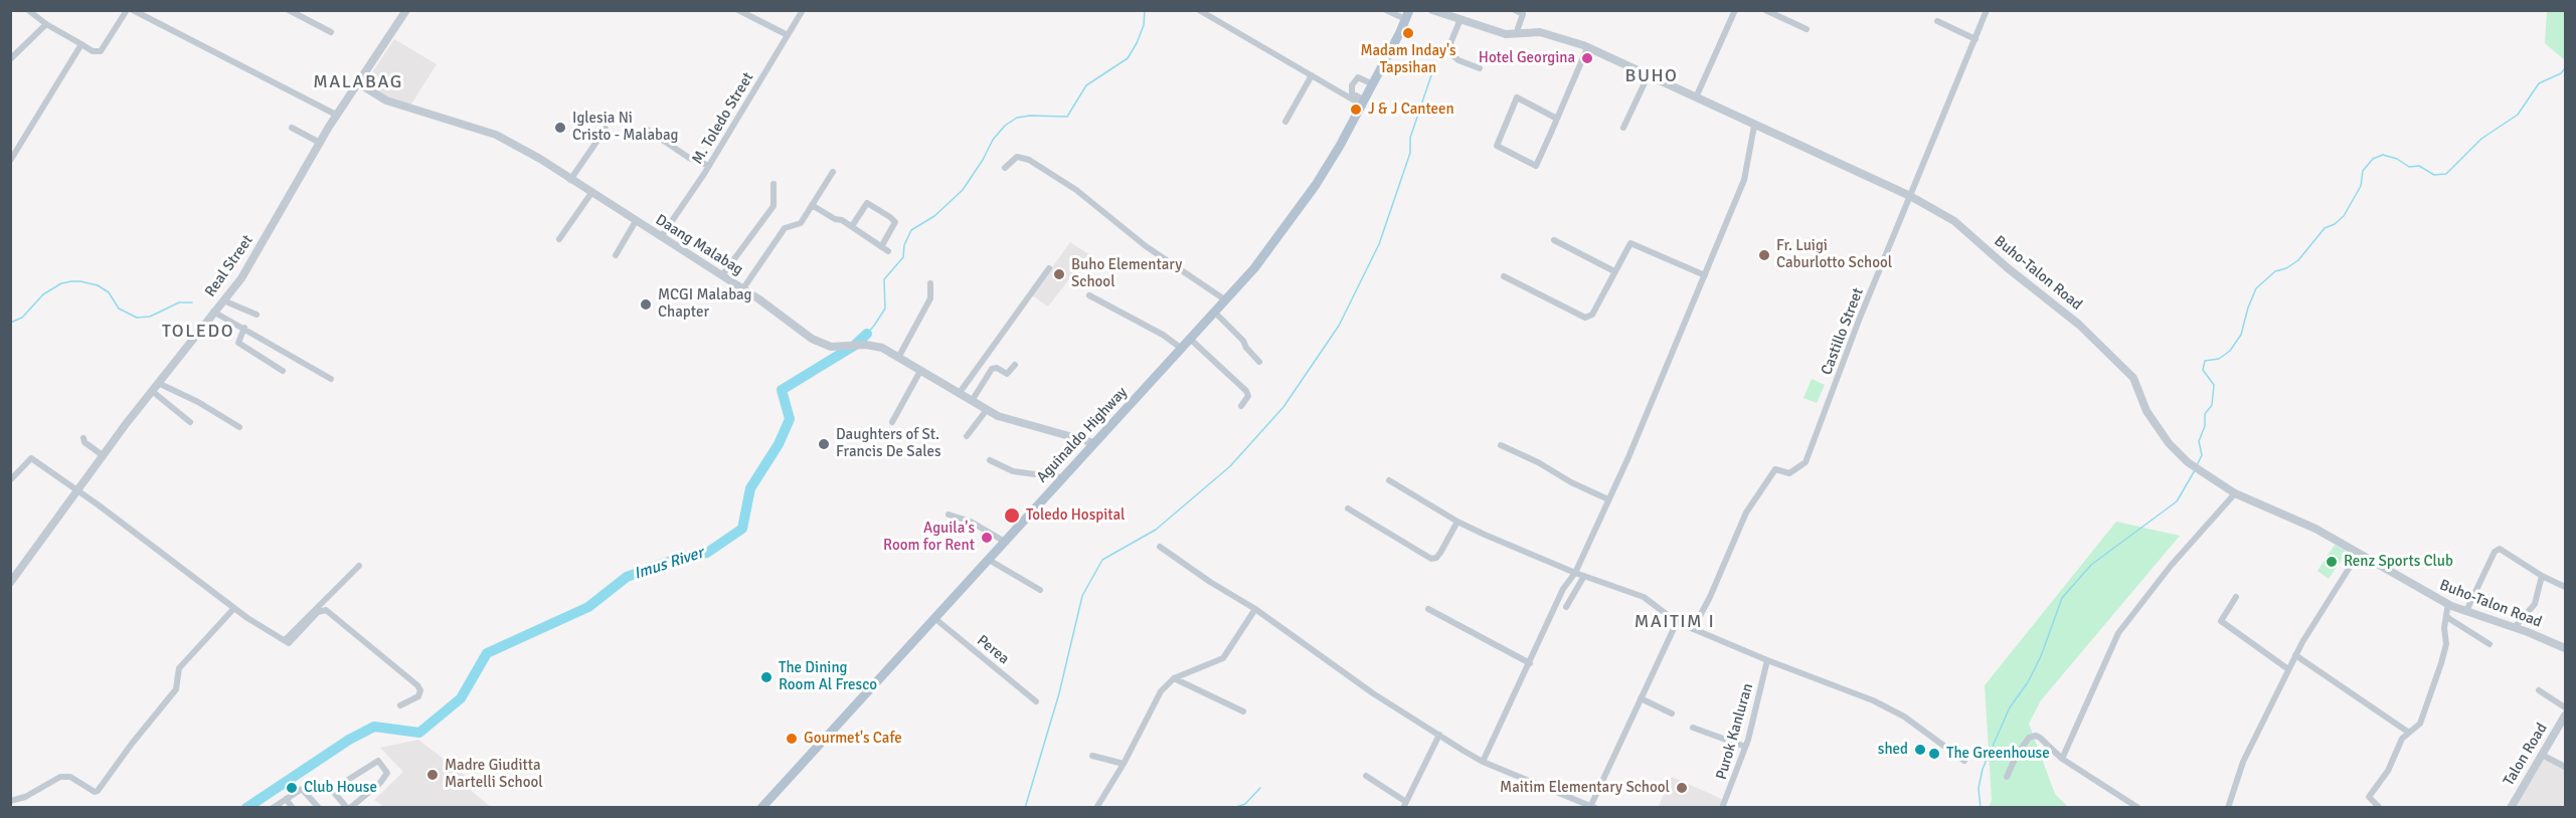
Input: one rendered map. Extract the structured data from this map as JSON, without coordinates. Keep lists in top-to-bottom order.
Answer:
{
  "streets": {
    "main road": ["Aguinaldo Highway"],
    "street": [
      "M. Toledo Street",
      "Daang Malabag",
      "Real Street",
      "Buho-Talon Road",
      "Castillo Street",
      "Perea",
      "Purok Kanluran",
      "Talon Road"
    ]
  },
  "crossings": [
    ["M. Toledo Street", "Daang Malabag"],
    ["Daang Malabag", "Real Street"],
    ["Daang Malabag", "Aguinaldo Highway"],
    ["Buho-Talon Road", "Castillo Street"],
    ["Aguinaldo Highway", "Perea"]
  ],
  "districts": [
    "BUHO",
    "MALABAG",
    "TOLEDO",
    "MAITIM I"
  ],
  "water": ["Imus River"],
  "places": [
    "Madam Inday's Tapsihan",
    "Hotel Georgina",
    "J & J Canteen",
    "Iglesia Ni Cristo - Malabag",
    "Fr. Luigi Caburlotto School",
    "Buho Elementary School",
    "MCGI Malabag Chapter",
    "Daughters of St. Francis De Sales",
    "Toledo Hospital",
    "Aguila's Room for Rent",
    "Renz Sports Club",
    "The Dining Room Al Fresco",
    "Gourmet's Cafe",
    "shed",
    "The Greenhouse",
    "Madre Giuditta Martelli School",
    "Club House",
    "Maitim Elementary School"
  ]
}
